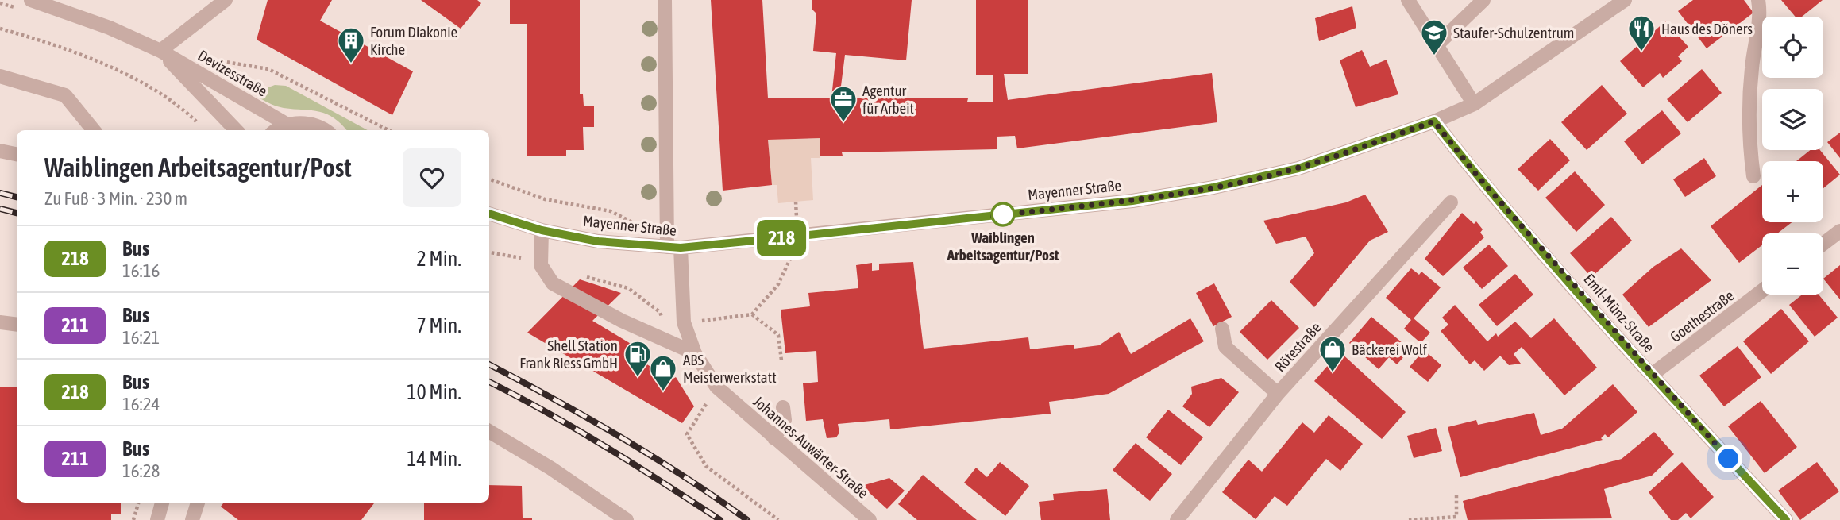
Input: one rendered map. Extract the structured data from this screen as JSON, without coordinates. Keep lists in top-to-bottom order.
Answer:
{
  "streets": {
    "street": [
      "Devizesstraße",
      "Mayenner Straße",
      "Emil-Münz-Straße",
      "Goethestraße",
      "Rötestraße",
      "Johannes-Auwärter-Straße"
    ]
  },
  "crossings": [
    ["Mayenner Straße", "Emil-Münz-Straße"],
    ["Mayenner Straße", "Johannes-Auwärter-Straße"],
    ["Emil-Münz-Straße", "Goethestraße"]
  ],
  "places": {
    "restaurant": ["Haus des Döners"],
    "school or university": ["Staufer-Schulzentrum"],
    "building": ["Forum Diakonie Kirche"],
    "office": ["Agentur für Arbeit"],
    "other": ["Waiblingen Arbeitsagentur/Post"],
    "shop": ["Bäckerei Wolf", "ABS Meisterwerkstatt"],
    "fuel station": ["Shell Station Frank Riess GmbH"]
  },
  "lines": ["bus line 218"],
  "page": {
    "on_map": "218",
    "map_buttons": ["+", "−"],
    "heading": ["Waiblingen Arbeitsagentur/Post", "Zu Fuß · 3 Min. · 230 m"],
    "list": [
      {
        "mark": "218",
        "name": "Bus",
        "note": "16:16",
        "value": "2 Min."
      },
      {
        "mark": "211",
        "name": "Bus",
        "note": "16:21",
        "value": "7 Min."
      },
      {
        "mark": "218",
        "name": "Bus",
        "note": "16:24",
        "value": "10 Min."
      },
      {
        "mark": "211",
        "name": "Bus",
        "note": "16:28",
        "value": "14 Min."
      }
    ]
  }
}
